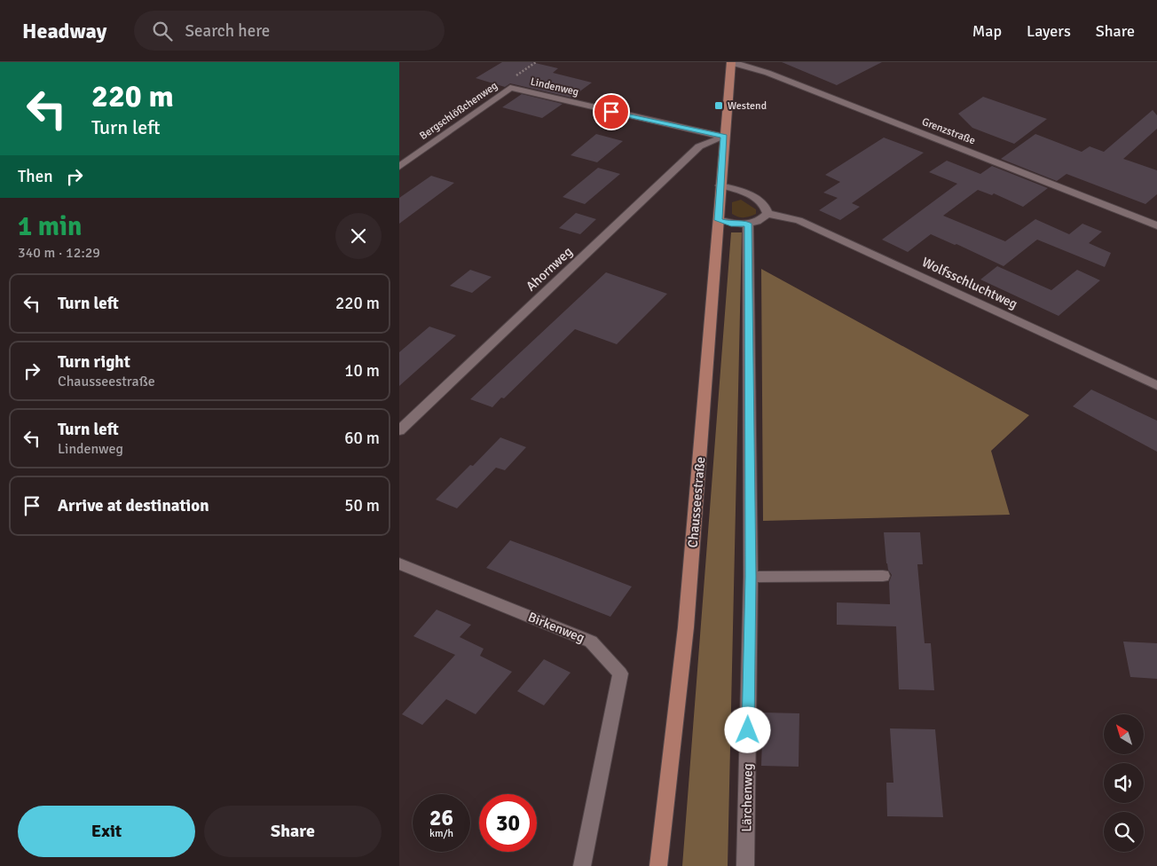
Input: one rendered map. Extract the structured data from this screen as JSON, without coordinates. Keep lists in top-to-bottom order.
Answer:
{
  "streets": {
    "main road": ["Chausseestraße"],
    "street": [
      "Lindenweg",
      "Bergschlößchenweg",
      "Grenzstraße",
      "Ahornweg",
      "Wolfsschluchtweg",
      "Birkenweg",
      "Lärchenweg"
    ]
  },
  "crossings": [
    ["Lindenweg", "Bergschlößchenweg"],
    ["Lindenweg", "Ahornweg"],
    ["Lindenweg", "Chausseestraße"],
    ["Ahornweg", "Chausseestraße"]
  ],
  "places": {
    "transit": ["Westend"]
  },
  "north": "top left",
  "page": {
    "header": "Headway",
    "search": "Search here",
    "nav": ["Map", "Layers", "Share"],
    "turn": ["220 m", "Turn left"],
    "then": "Then",
    "heading": ["1 min", "340 m · 12:29"],
    "list": [
      {
        "name": "Turn left",
        "value": "220 m"
      },
      {
        "name": "Turn right",
        "note": "Chausseestraße",
        "value": "10 m"
      },
      {
        "name": "Turn left",
        "note": "Lindenweg",
        "value": "60 m"
      },
      {
        "name": "Arrive at destination",
        "value": "50 m"
      }
    ],
    "speed": "26 km/h",
    "limit": "30",
    "buttons": ["Exit", "Share"]
  }
}
